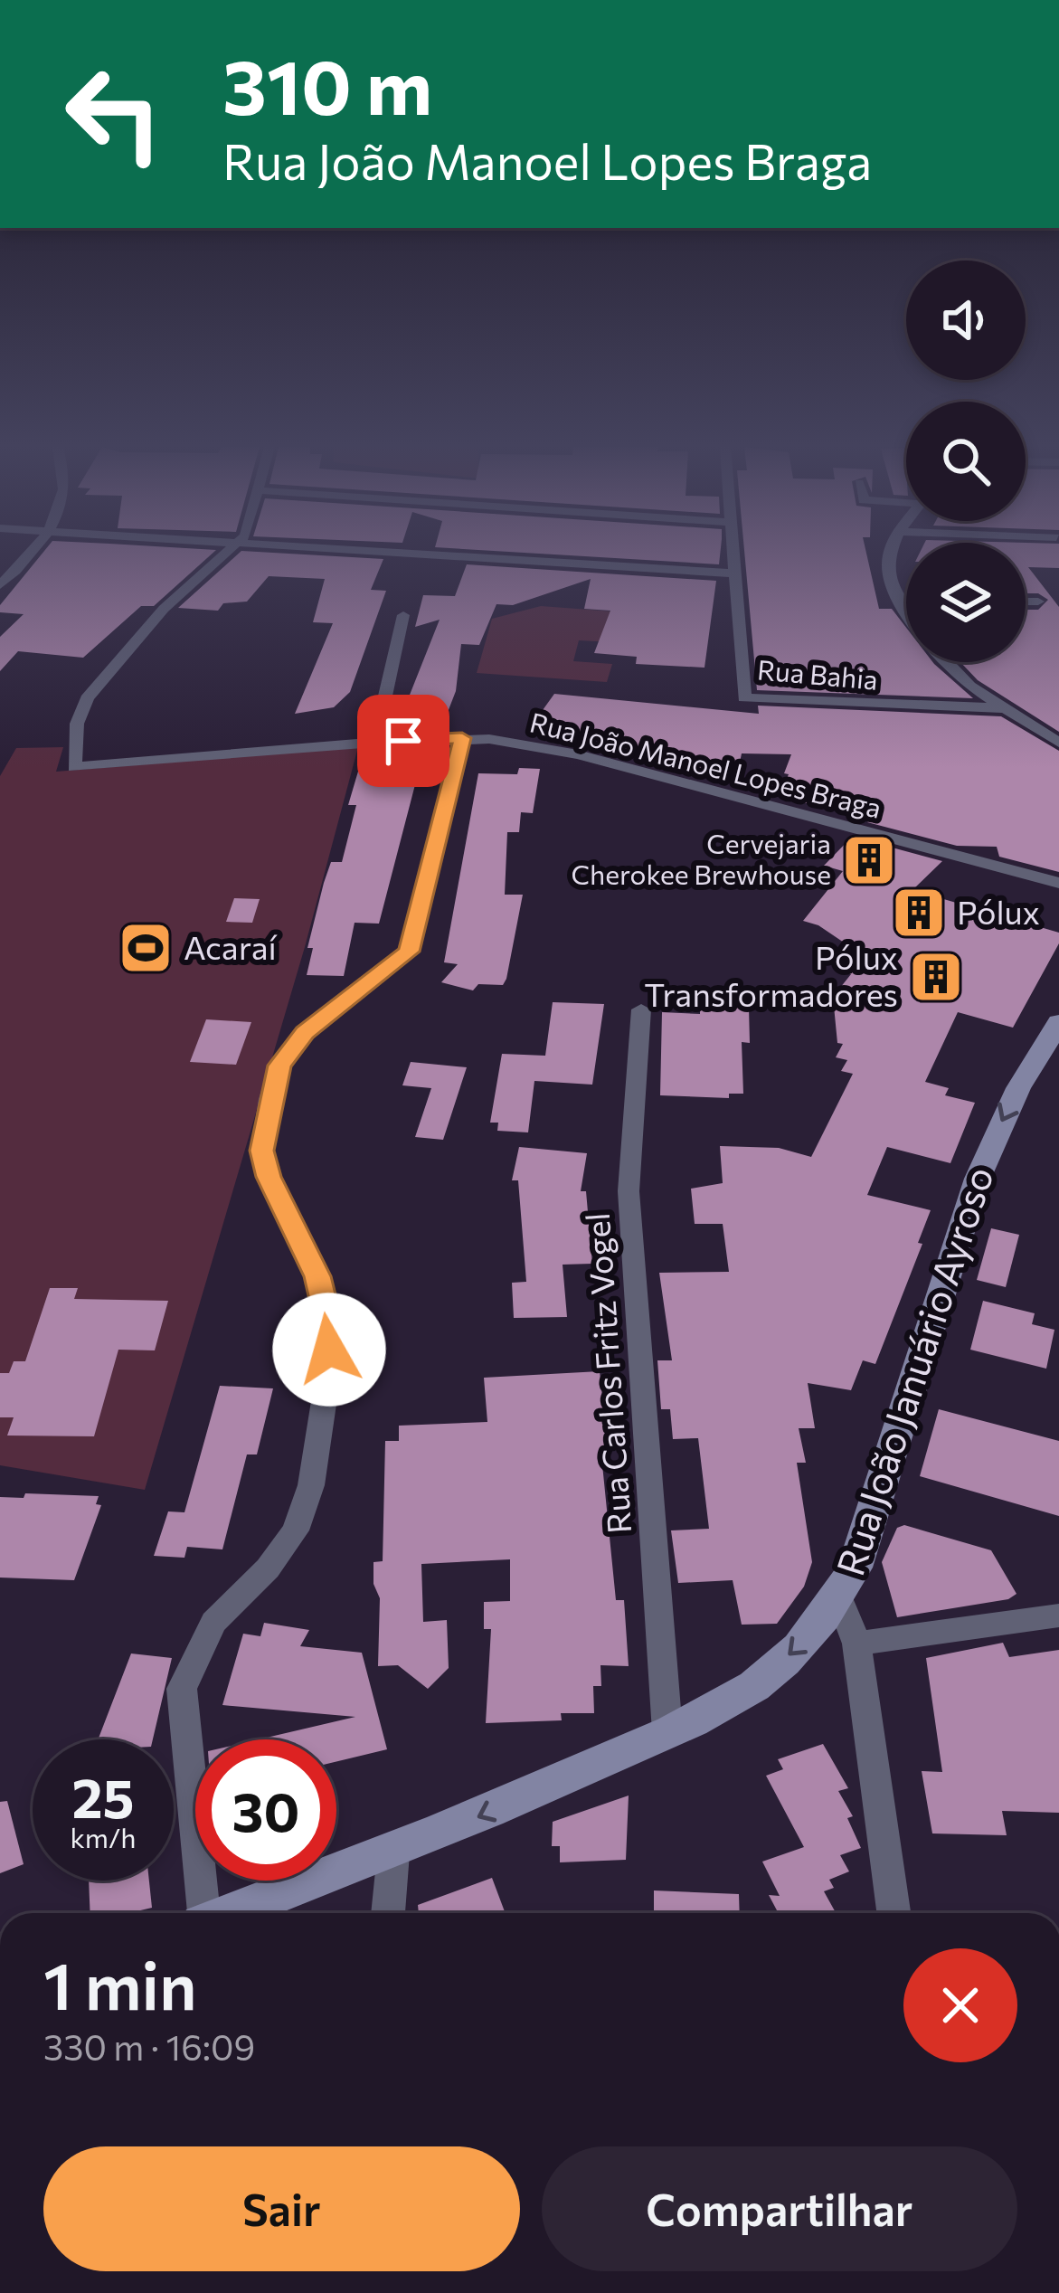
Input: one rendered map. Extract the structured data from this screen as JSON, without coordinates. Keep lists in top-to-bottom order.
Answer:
{
  "streets": {
    "main road": ["Rua João Januário Ayroso"],
    "street": ["Rua Bahia", "Rua João Manoel Lopes Braga", "Rua Carlos Fritz Vogel"]
  },
  "crossings": [
    ["Rua João Januário Ayroso", "Rua Carlos Fritz Vogel"]
  ],
  "one_way": ["Rua João Januário Ayroso"],
  "places": {
    "building": ["Cervejaria Cherokee Brewhouse", "Pólux", "Pólux Transformadores"],
    "sports": ["Acaraí"]
  },
  "page": {
    "turn": ["310 m", "Rua João Manoel Lopes Braga"],
    "speed": "25 km/h",
    "limit": "30",
    "heading": ["1 min", "330 m · 16:09"],
    "buttons": ["Sair", "Compartilhar"]
  }
}
